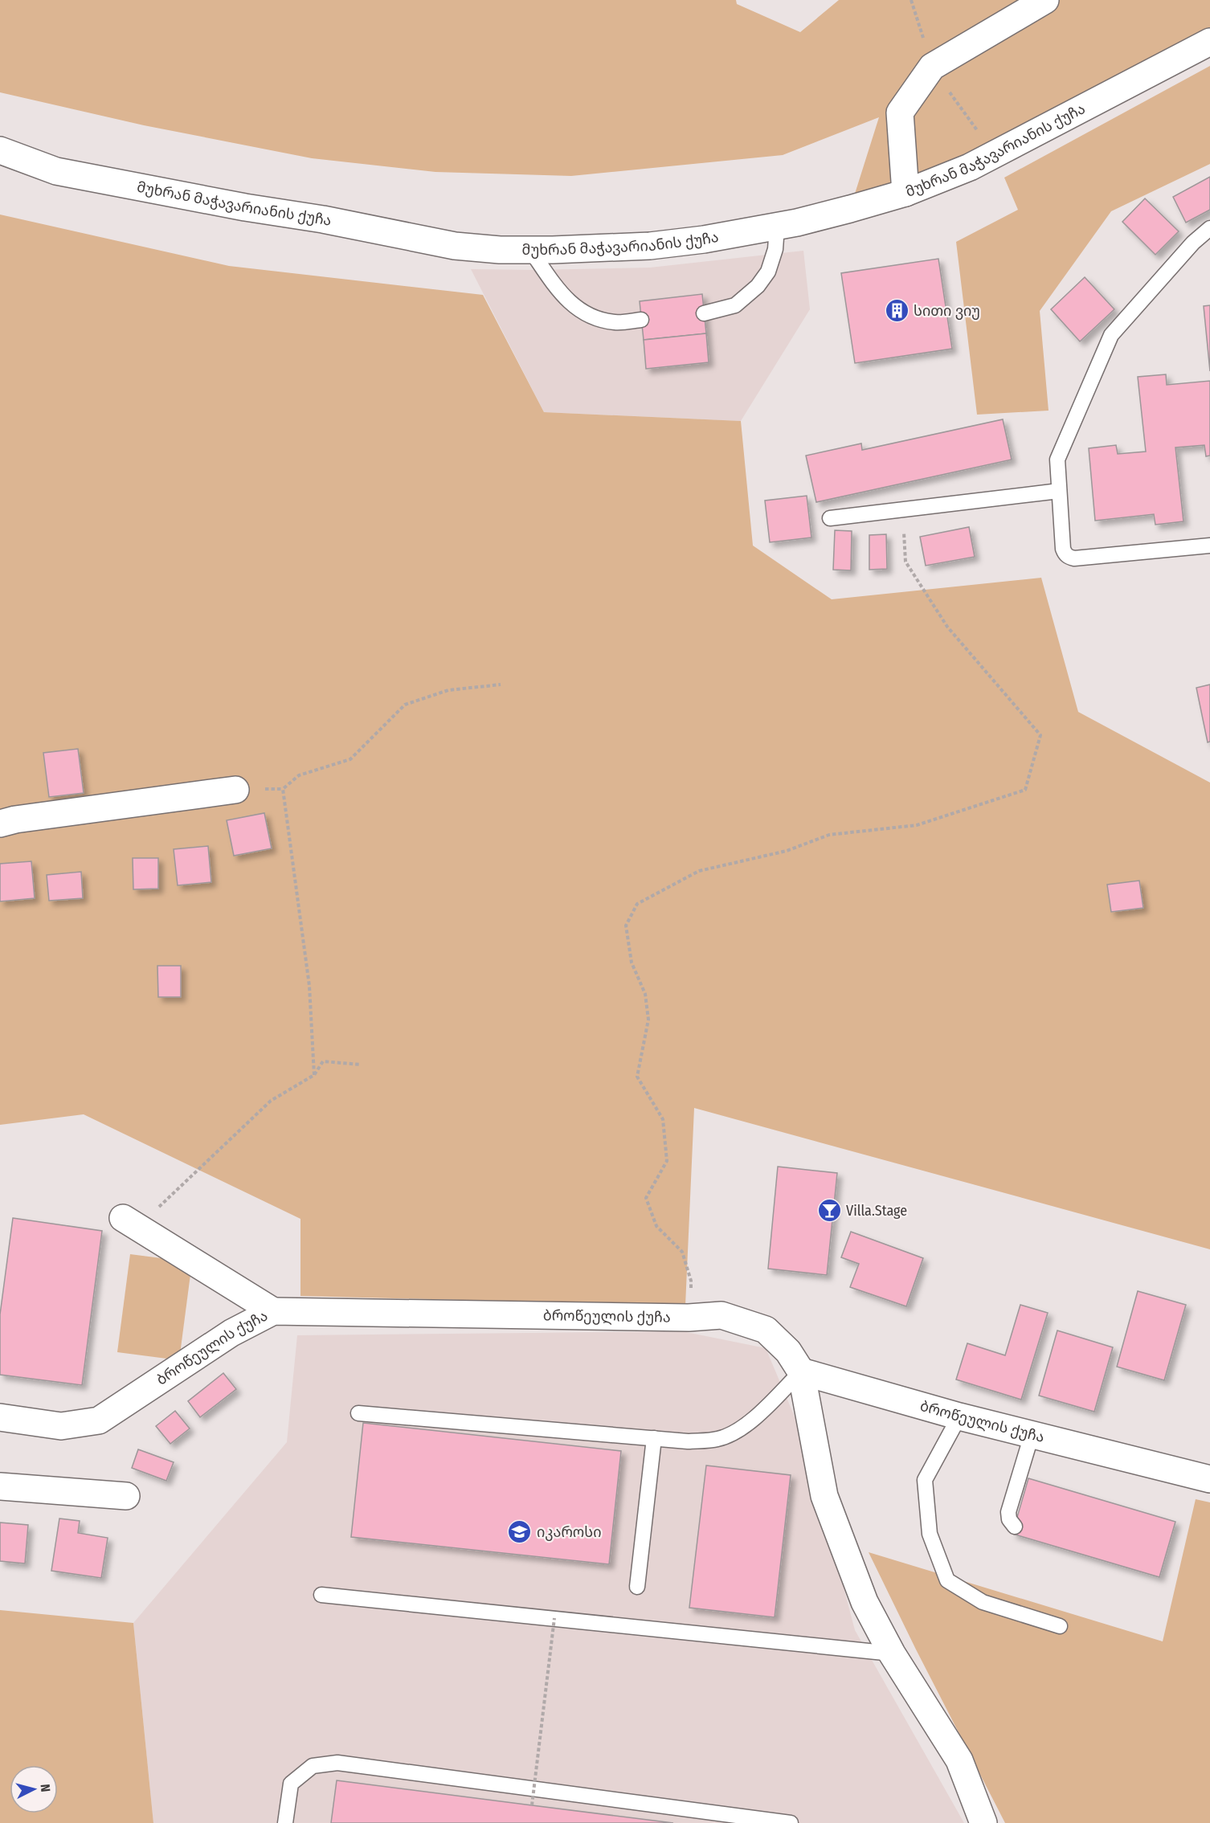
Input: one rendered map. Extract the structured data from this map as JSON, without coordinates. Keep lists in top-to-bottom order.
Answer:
{
  "streets": {
    "street": ["მუხრან მაჭავარიანის ქუჩა", "ბროწეულის ქუჩა"]
  },
  "places": {
    "building": ["სითი ვიუ"],
    "bar": ["Villa.Stage"],
    "school or university": ["იკაროსი"]
  },
  "north": "right"
}
